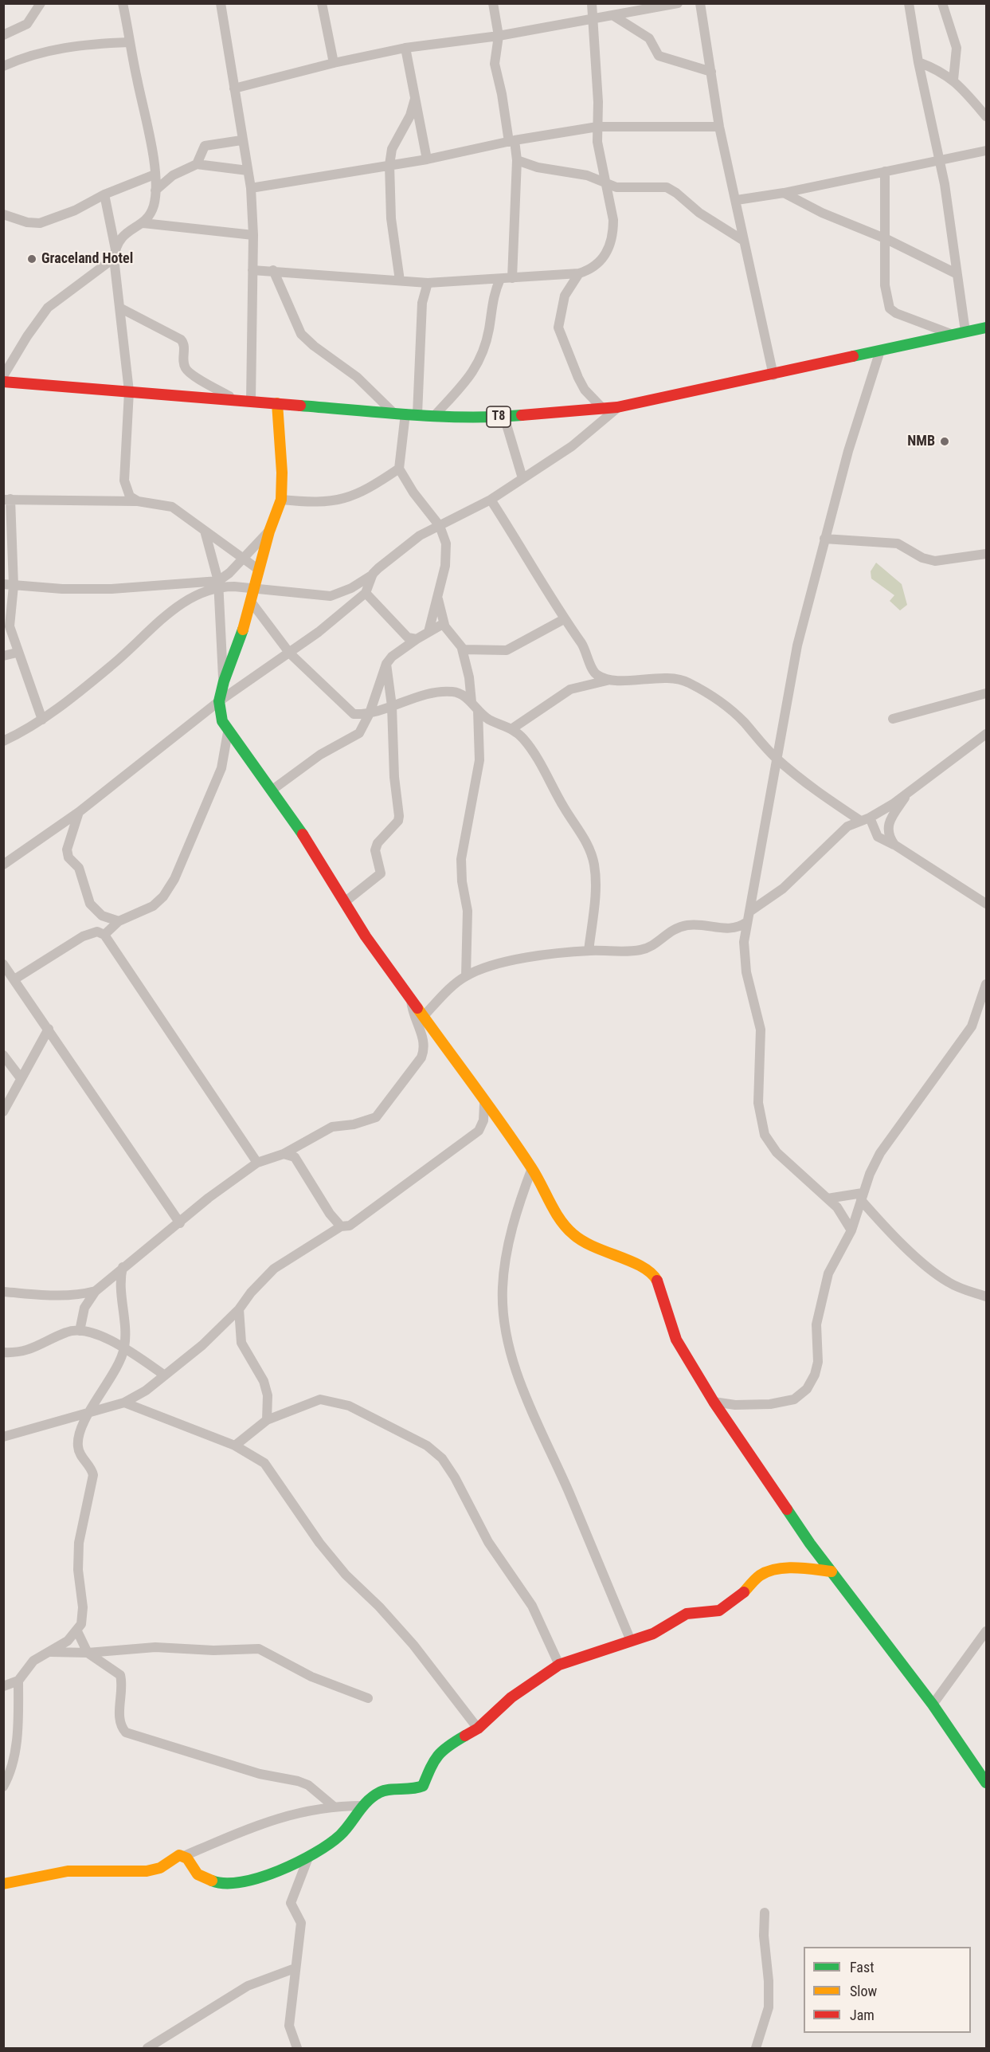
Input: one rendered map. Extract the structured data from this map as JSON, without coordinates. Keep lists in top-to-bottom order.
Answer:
{
  "streets": {
    "main road": ["T8"]
  },
  "places": ["Graceland Hotel", "NMB"],
  "legend": ["Fast", "Slow", "Jam"]
}
